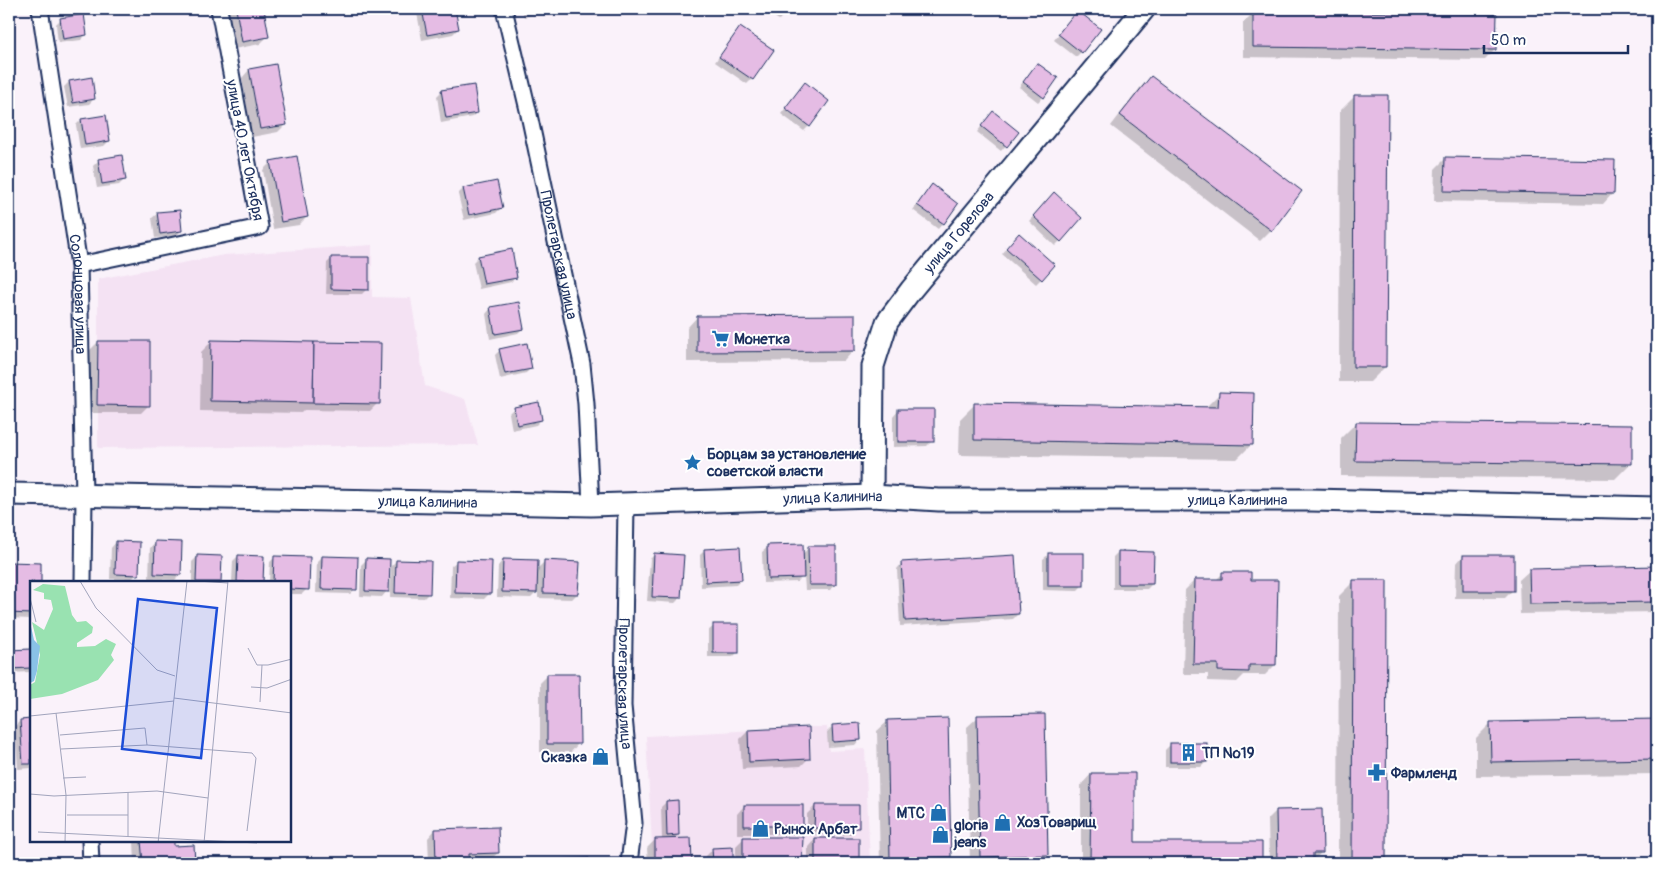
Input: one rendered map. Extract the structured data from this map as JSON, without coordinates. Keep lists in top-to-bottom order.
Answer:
{
  "streets": {
    "street": [
      "улица 40 лет Октября",
      "улица Горелова",
      "Пролетарская улица",
      "Солонцовая улица",
      "улица Калинина"
    ]
  },
  "crossings": [
    ["улица 40 лет Октября", "Солонцовая улица"],
    ["улица Горелова", "улица Калинина"],
    ["Пролетарская улица", "улица Калинина"],
    ["Солонцовая улица", "улица Калинина"]
  ],
  "places": {
    "supermarket": ["Монетка"],
    "place": ["Борцам за установление советской власти"],
    "building": ["ТП №19"],
    "shop": [
      "Сказка",
      "МТС",
      "ХозТоварищ",
      "Рынок Арбат",
      "gloria jeans"
    ],
    "pharmacy": ["Фармленд"]
  },
  "scale_bar": "50 m"
}
